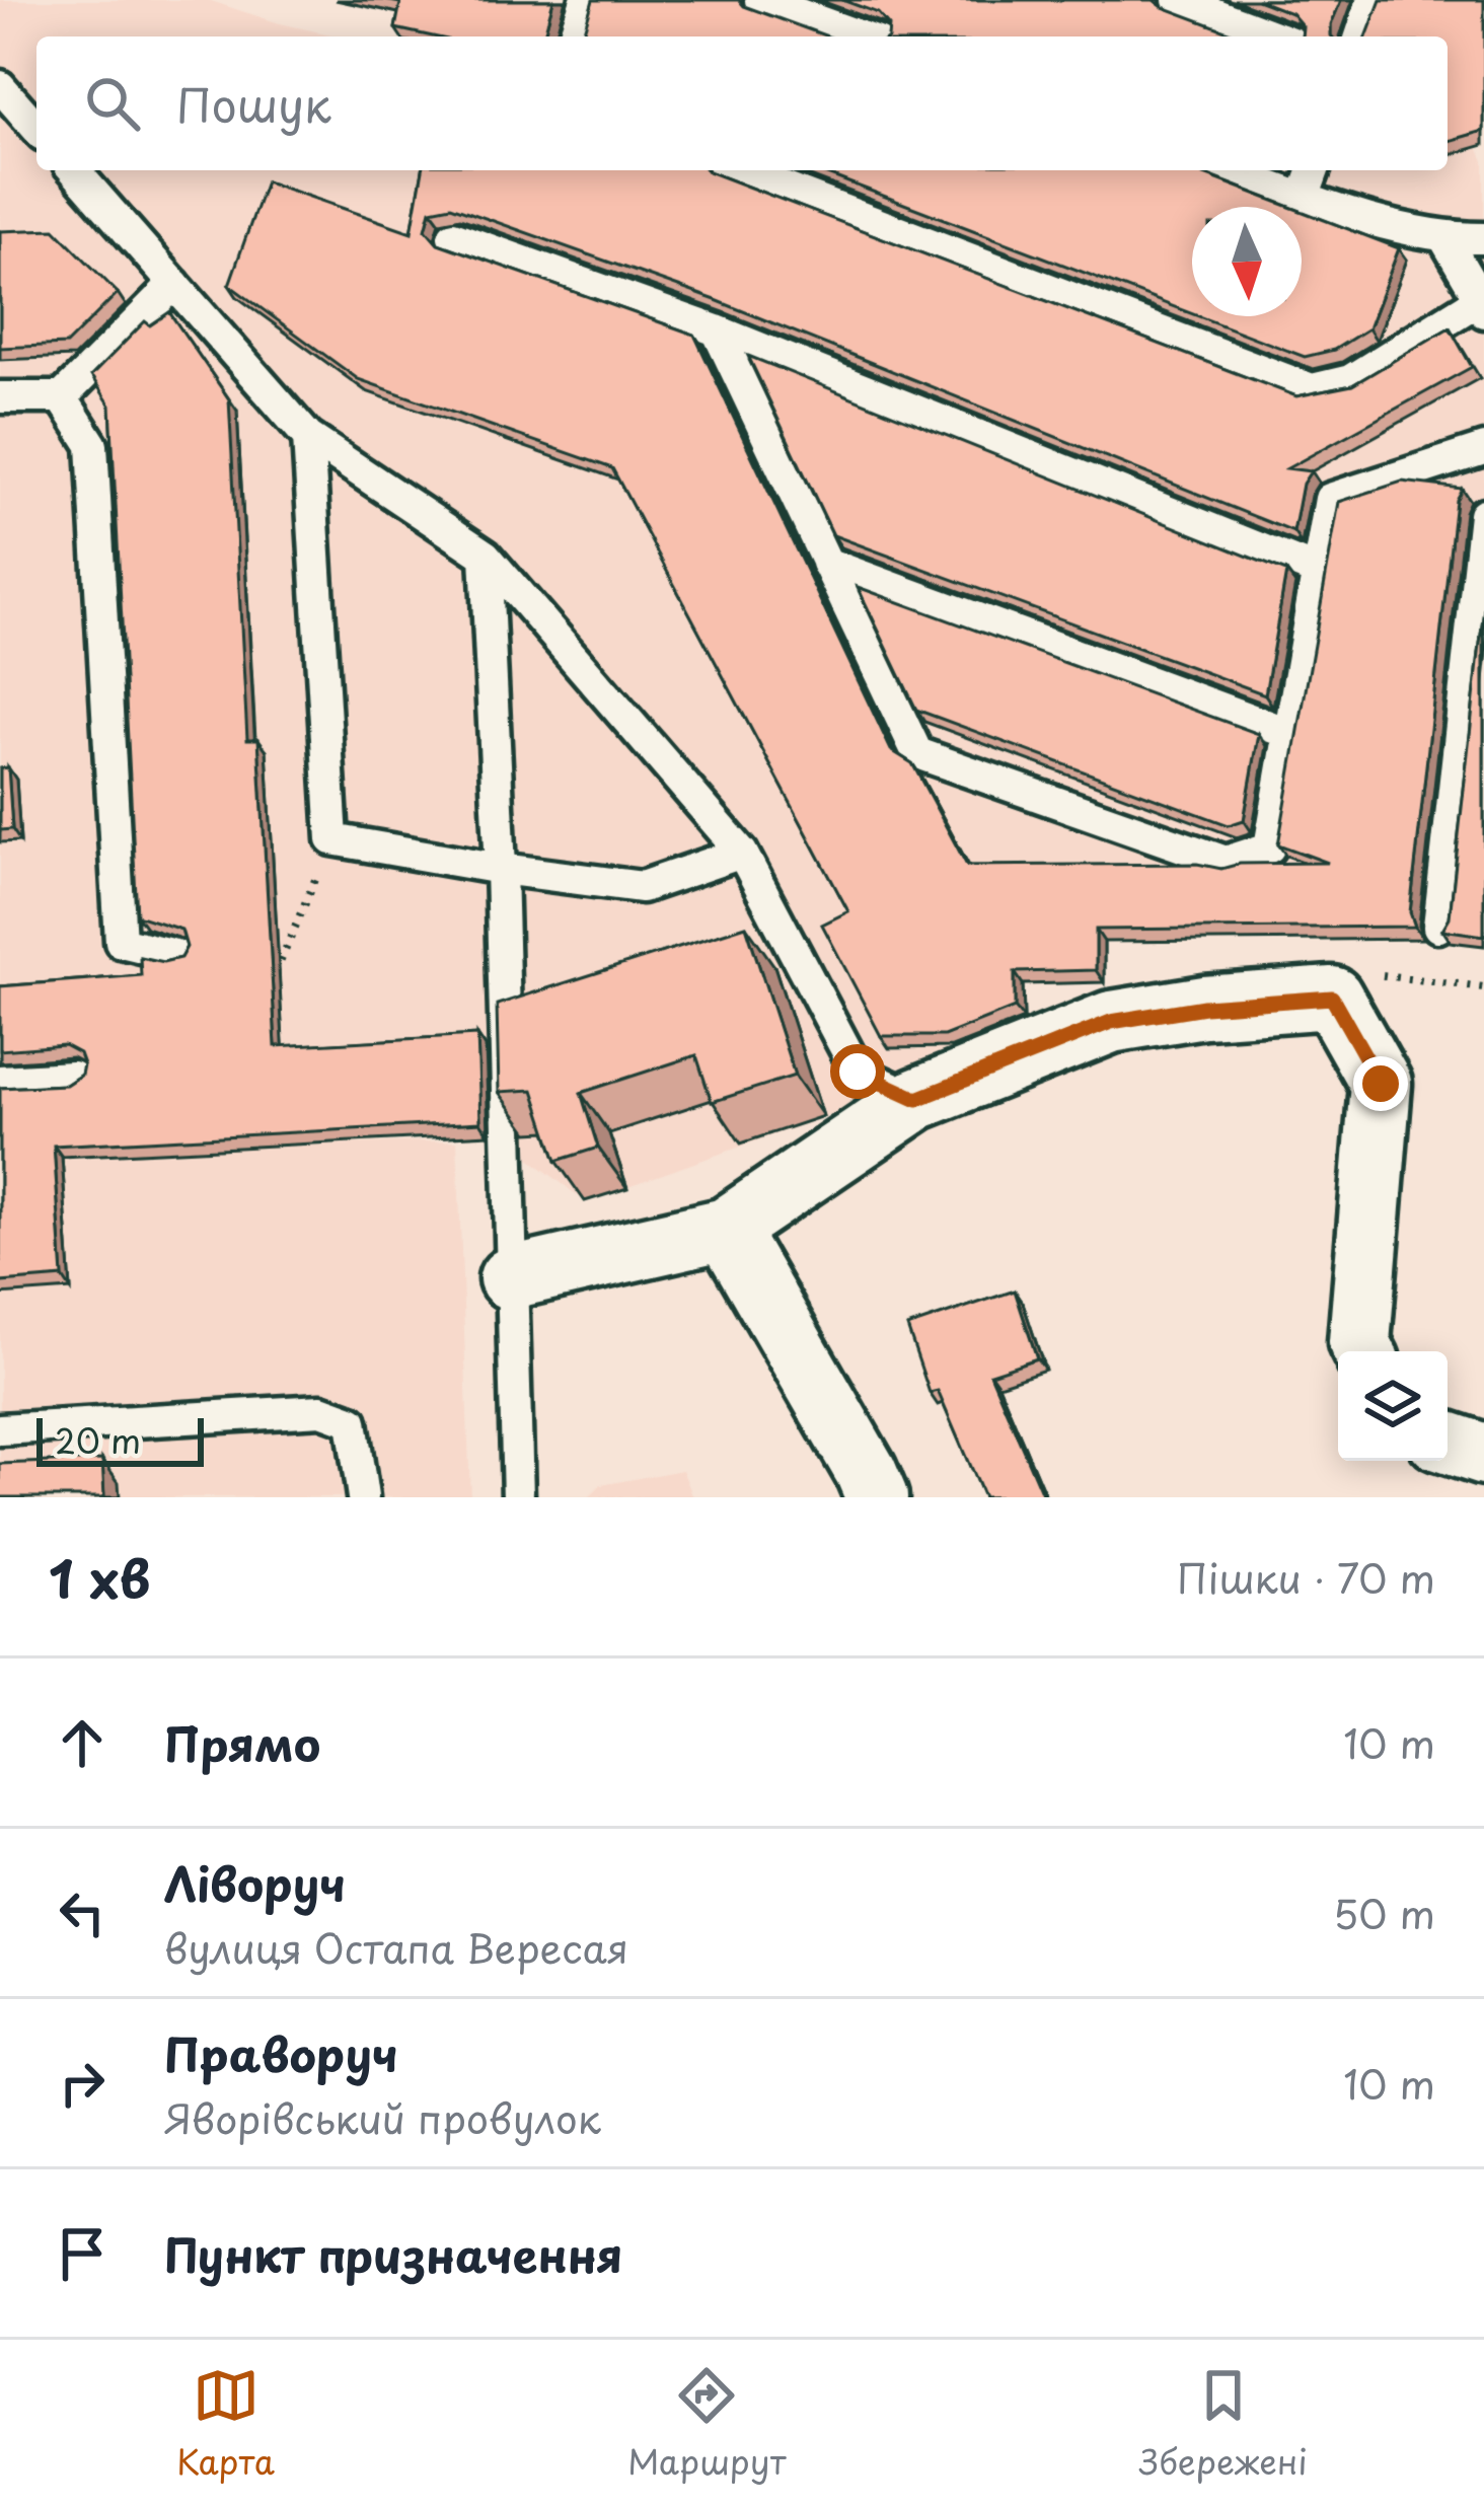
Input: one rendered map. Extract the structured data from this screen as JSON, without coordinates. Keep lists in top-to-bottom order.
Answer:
{
  "scale_bar": "20 m",
  "north": "bottom",
  "page": {
    "search": "Пошук",
    "scale": "20 m",
    "heading": ["1 хв", "Пішки · 70 m"],
    "list": [
      ["Прямо", "10 m"],
      ["Ліворуч", "вулиця Остапа Вересая", "50 m"],
      ["Праворуч", "Яворівський провулок", "10 m"],
      "Пункт призначення"
    ],
    "nav": ["Карта", "Маршрут", "Збережені"]
  }
}
